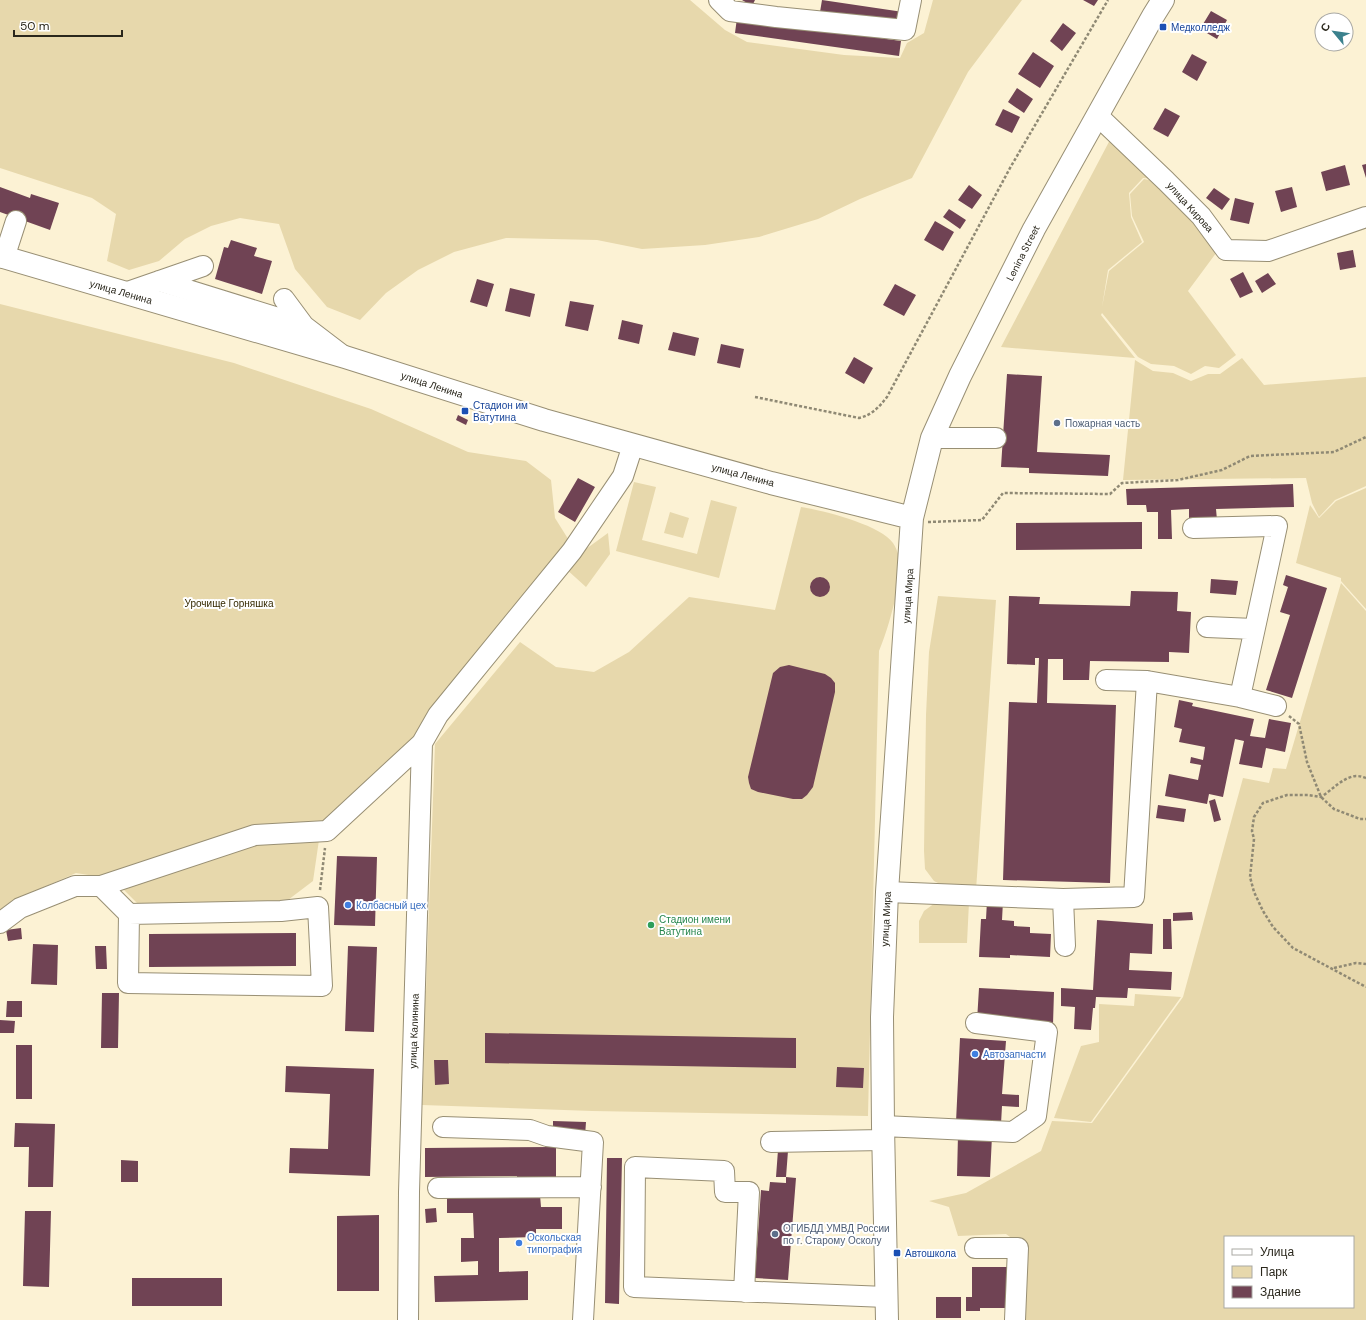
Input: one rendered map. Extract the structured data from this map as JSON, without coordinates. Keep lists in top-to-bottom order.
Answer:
{
  "streets": {
    "main road": ["Lenina Street", "улица Ленина", "улица Мира"],
    "street": ["улица Кирова", "улица Калинина"]
  },
  "crossings": [
    ["улица Кирова", "Lenina Street"],
    ["Lenina Street", "улица Ленина"],
    ["Lenina Street", "улица Мира"],
    ["улица Ленина", "улица Мира"]
  ],
  "parks": ["Урочище Горняшка"],
  "places": {
    "transit": ["Медколледж", "Стадион им Ватутина", "Автошкола"],
    "other": [
      "Пожарная часть",
      "Колбасный цех",
      "Стадион имени Ватутина",
      "Автозапчасти",
      "ОГИБДД УМВД России по г. Старому Осколу",
      "Оскольская типография"
    ]
  },
  "legend": ["Улица", "Парк", "Здание"],
  "scale_bar": "50 m",
  "north": "top left"
}
